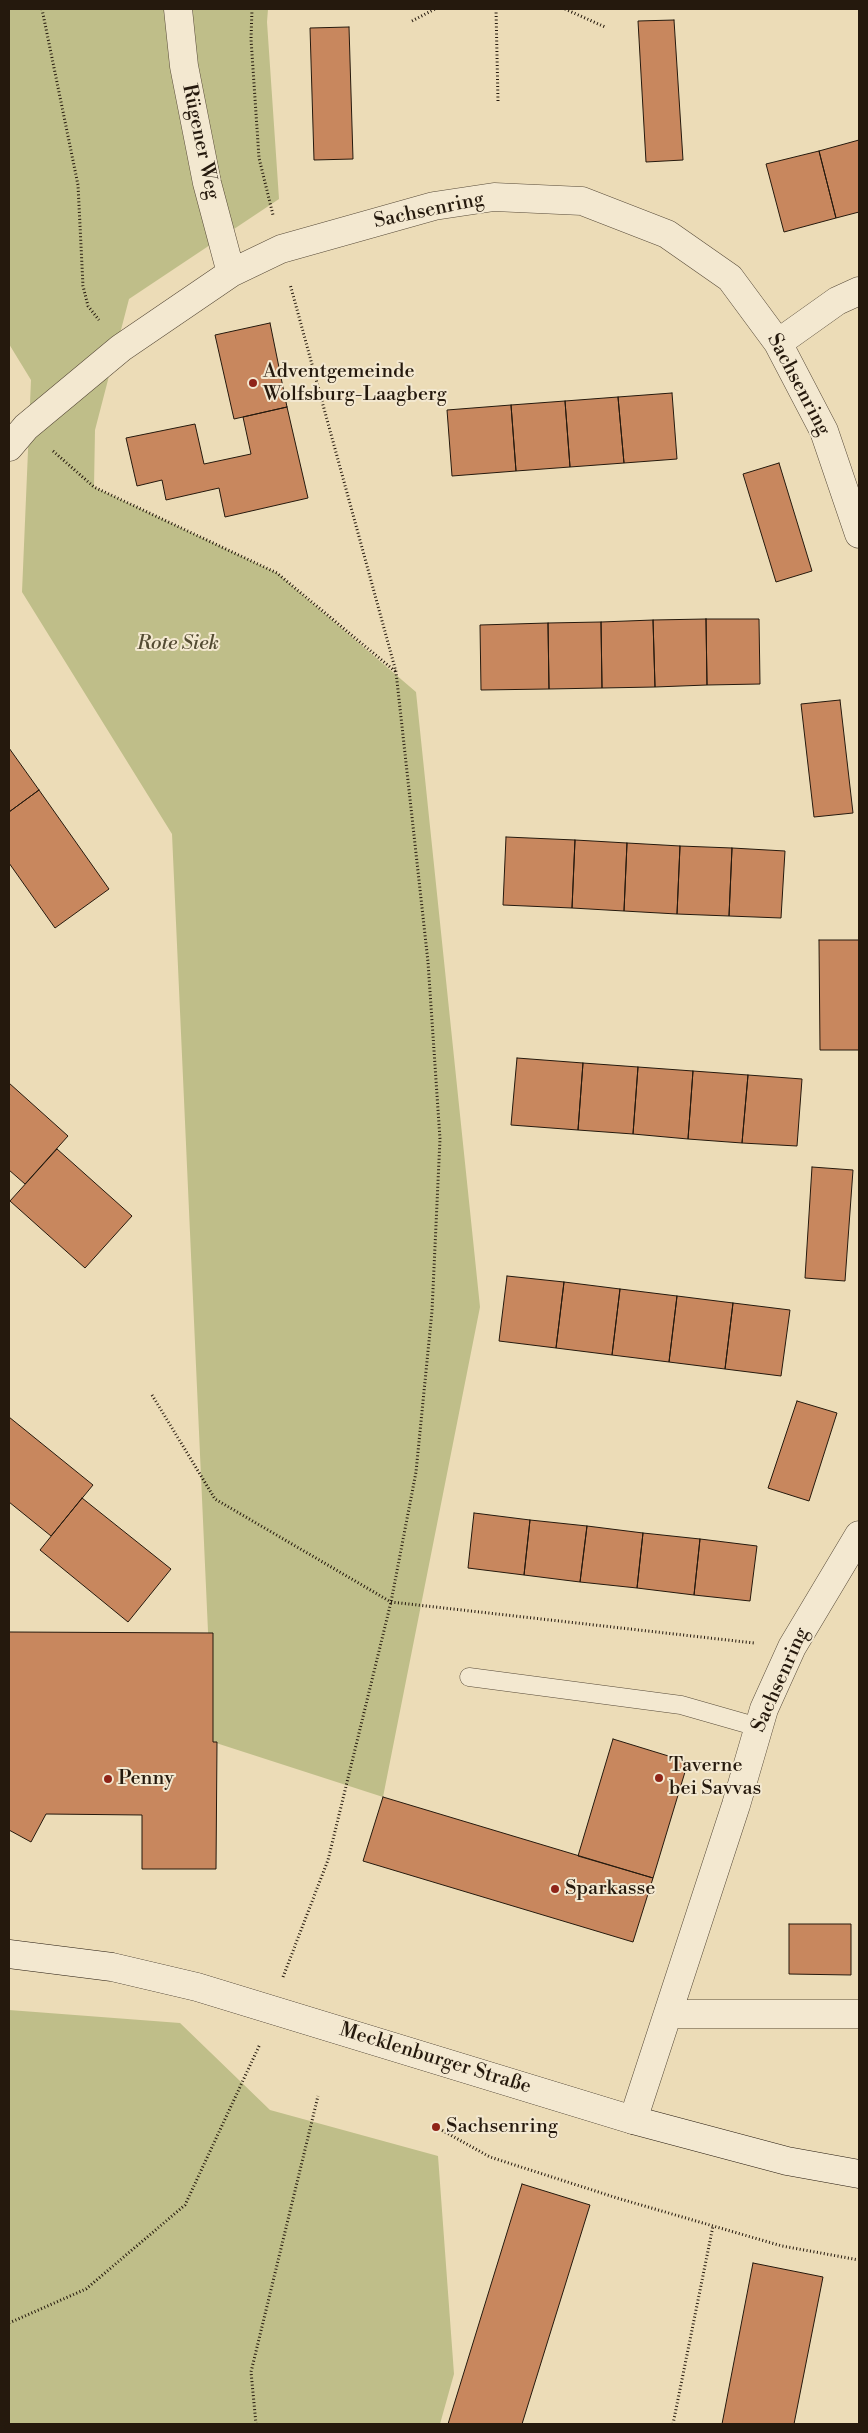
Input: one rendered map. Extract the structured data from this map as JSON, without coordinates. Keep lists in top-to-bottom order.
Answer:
{
  "streets": {
    "street": ["Rügener Weg", "Sachsenring", "Mecklenburger Straße"]
  },
  "crossings": [
    ["Rügener Weg", "Sachsenring"],
    ["Sachsenring", "Mecklenburger Straße"]
  ],
  "parks": ["Rote Siek"],
  "places": [
    "Adventgemeinde Wolfsburg-Laagberg",
    "Taverne bei Savvas",
    "Penny",
    "Sparkasse",
    "Sachsenring"
  ]
}
